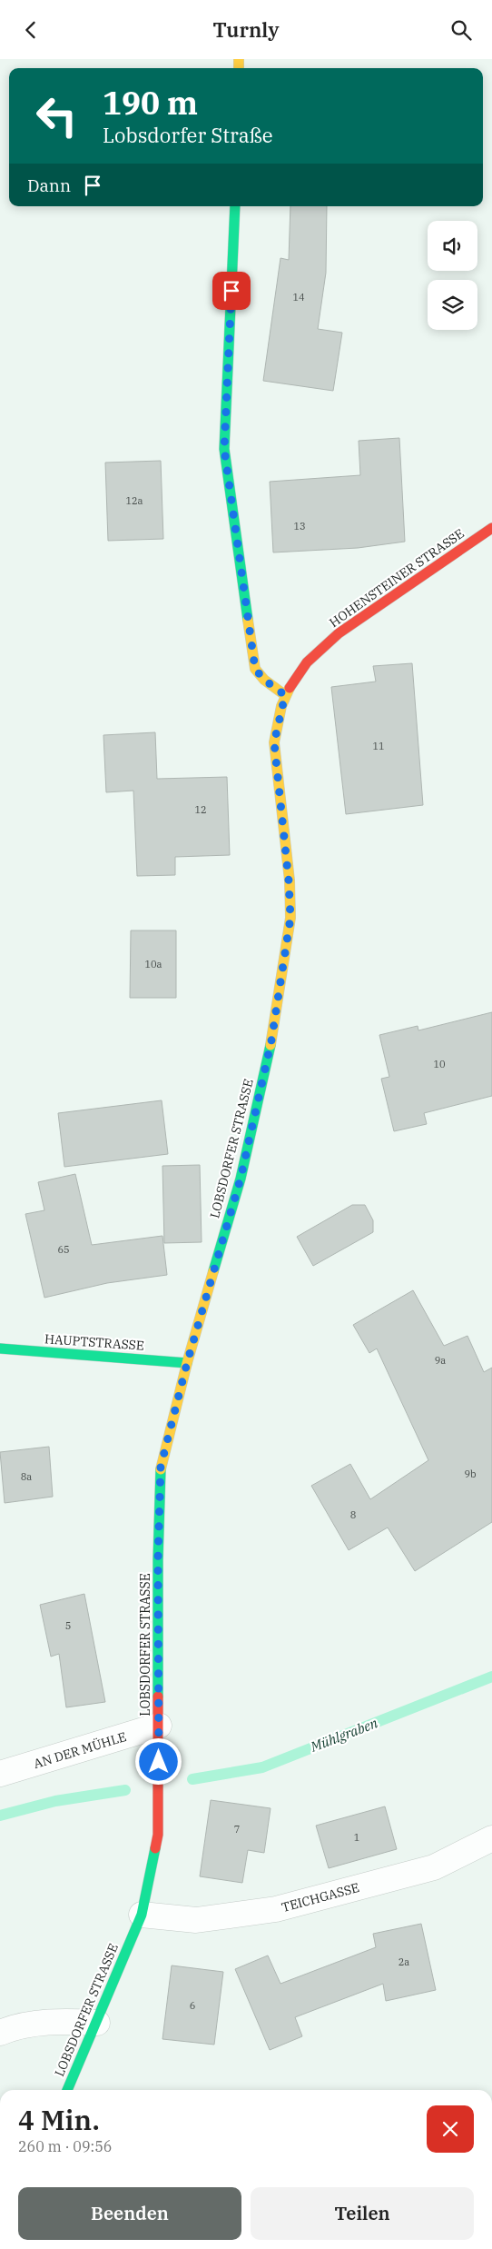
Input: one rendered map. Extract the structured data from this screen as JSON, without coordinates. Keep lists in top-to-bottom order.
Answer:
{
  "streets": {
    "main road": ["HOHENSTEINER STRASSE", "LOBSDORFER STRASSE", "HAUPTSTRASSE"],
    "street": ["AN DER MÜHLE", "TEICHGASSE"]
  },
  "crossings": [
    ["HOHENSTEINER STRASSE", "LOBSDORFER STRASSE"],
    ["LOBSDORFER STRASSE", "HAUPTSTRASSE"],
    ["LOBSDORFER STRASSE", "AN DER MÜHLE"],
    ["LOBSDORFER STRASSE", "TEICHGASSE"]
  ],
  "water": ["Mühlgraben"],
  "house_numbers": [
    "14",
    "12a",
    "13",
    "11",
    "12",
    "10a",
    "10",
    "65",
    "9a",
    "9b",
    "8a",
    "8",
    "5",
    "7",
    "1",
    "2a",
    "6"
  ],
  "page": {
    "header": "Turnly",
    "turn": ["190 m", "Lobsdorfer Straße"],
    "then": "Dann",
    "heading": ["4 Min.", "260 m · 09:56"],
    "buttons": ["Beenden", "Teilen"]
  }
}
